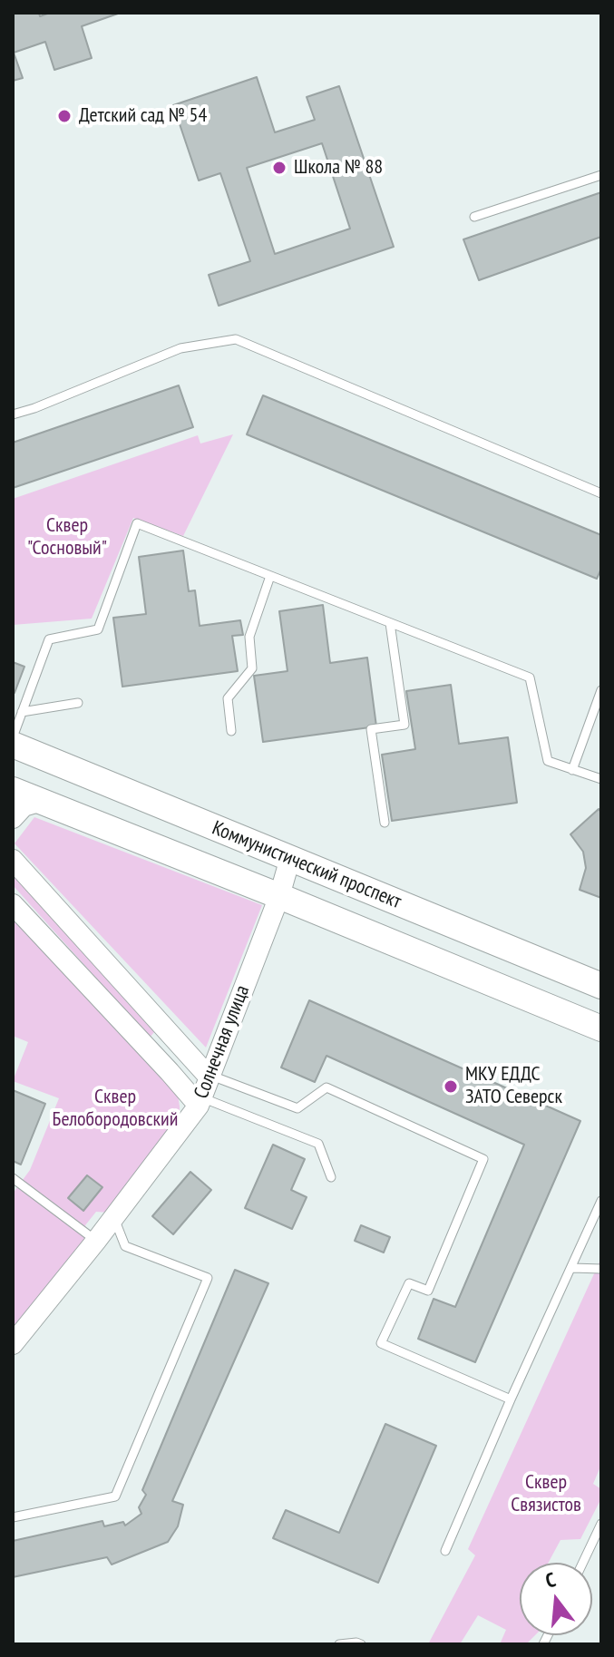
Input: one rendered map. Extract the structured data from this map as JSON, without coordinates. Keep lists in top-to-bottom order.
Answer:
{
  "streets": {
    "main road": ["Коммунистический проспект"],
    "street": ["Солнечная улица"]
  },
  "crossings": [
    ["Коммунистический проспект", "Солнечная улица"]
  ],
  "parks": ["Сквер \"Сосновый\"", "Сквер Белобородовский", "Сквер Связистов"],
  "places": ["Детский сад № 54", "Школа № 88", "МКУ ЕДДС ЗАТО Северск"],
  "north": "top"
}
